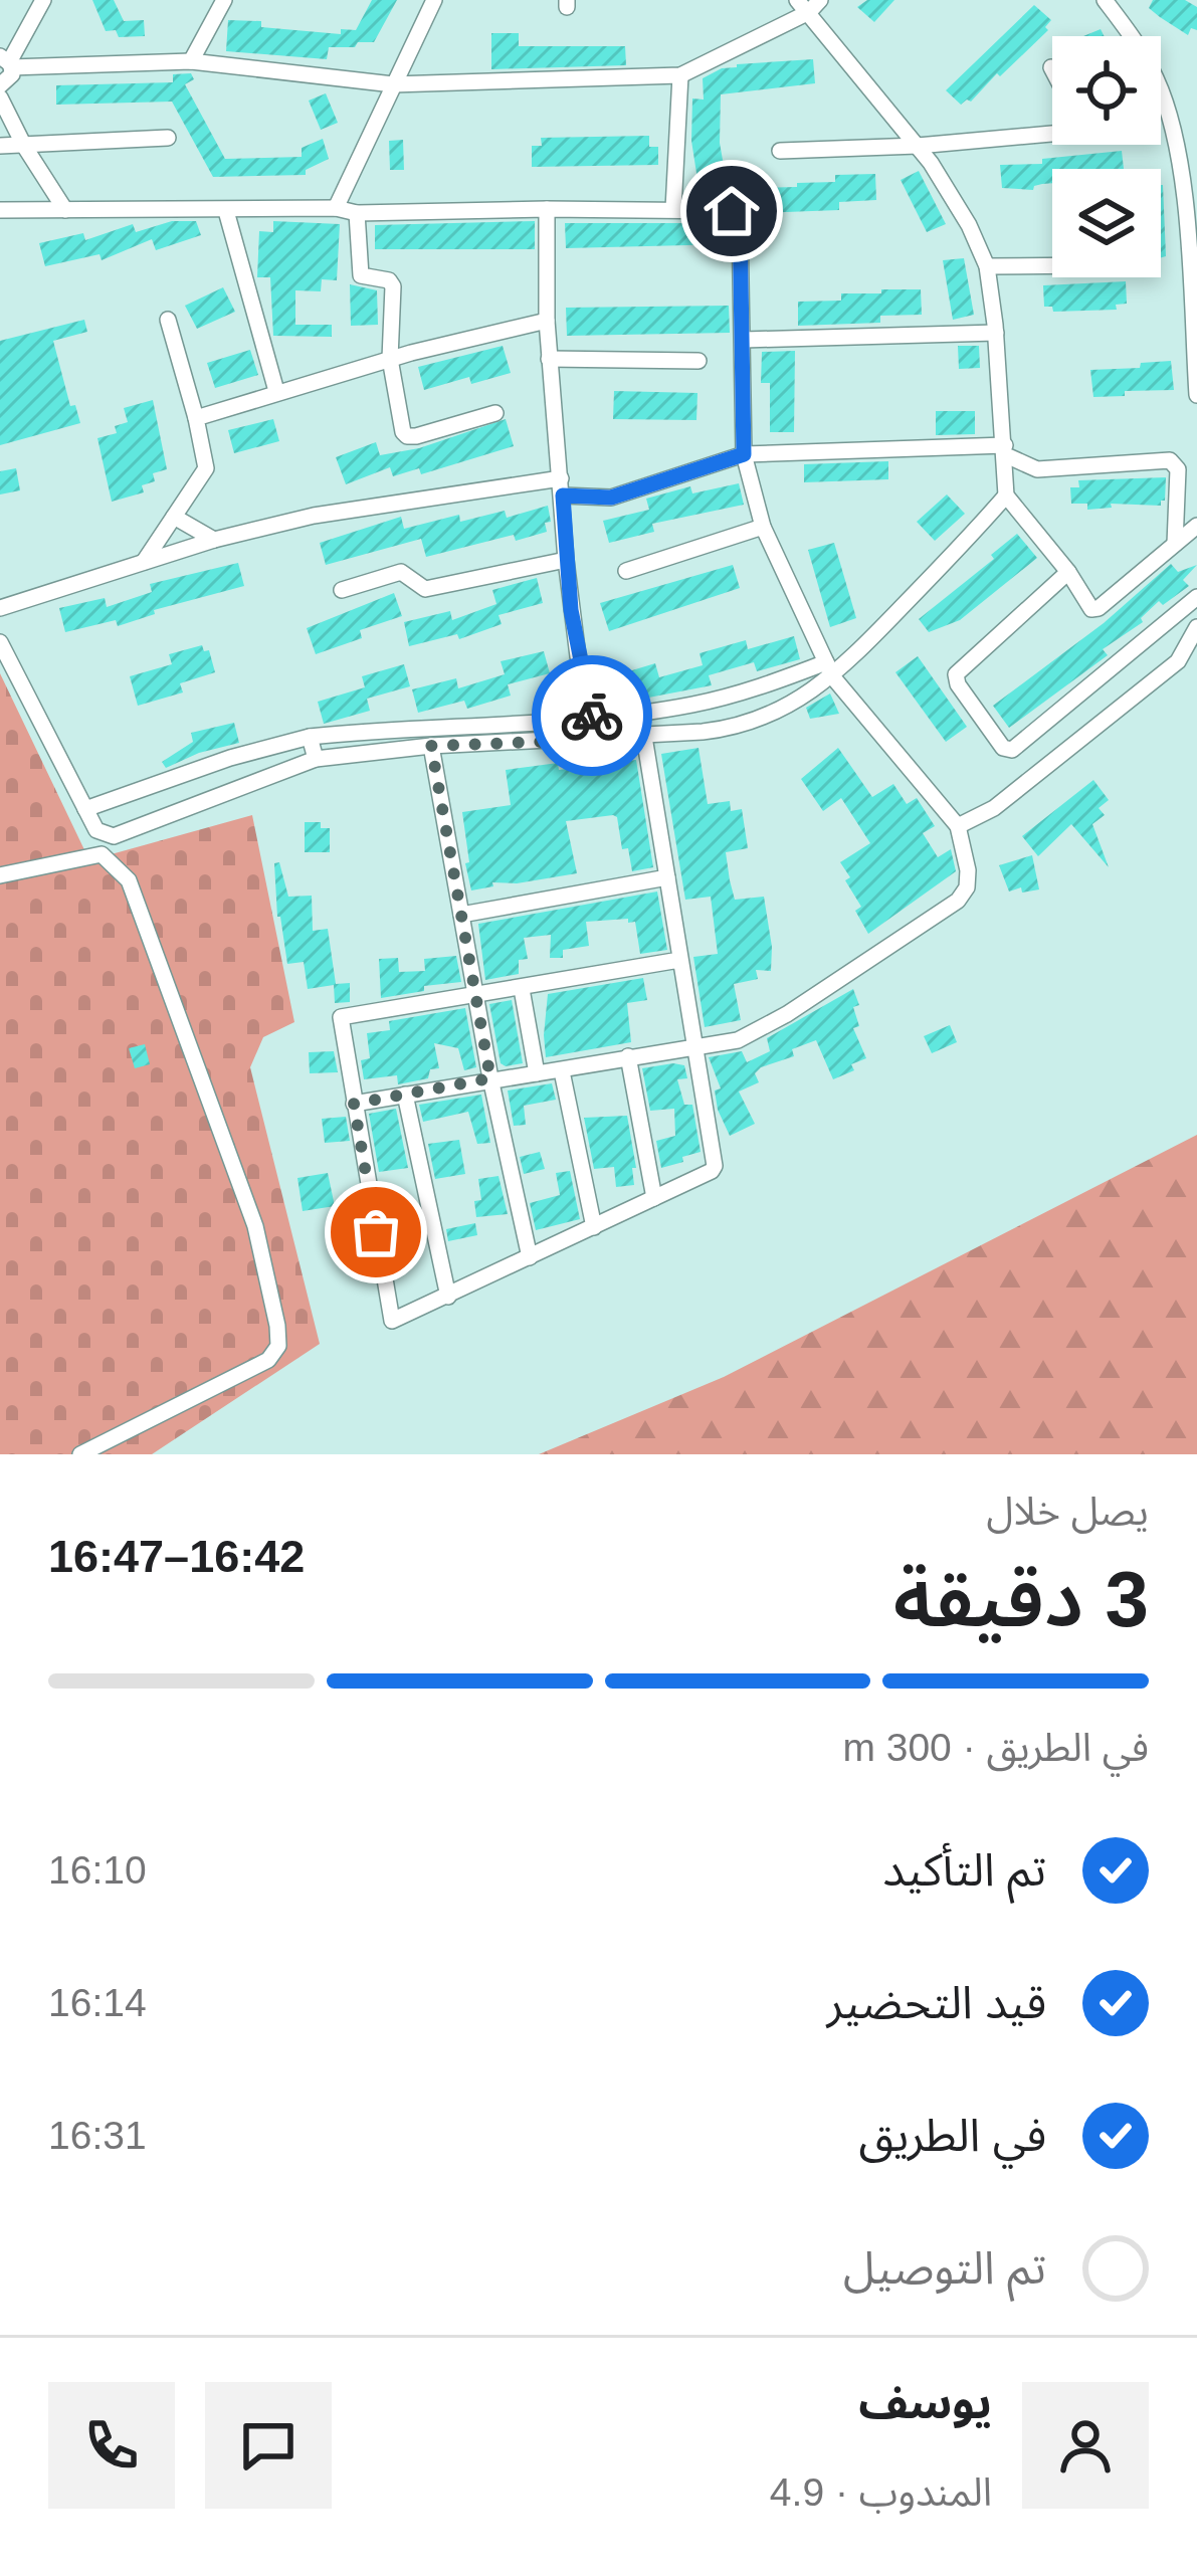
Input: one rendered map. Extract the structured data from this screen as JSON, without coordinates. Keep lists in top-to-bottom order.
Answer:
{
  "page": {
    "heading": ["3 دقيقة", "يصل خلال", "16:42–16:47"],
    "panel": ["يوسف", "المندوب · 4.9"],
    "bar": "في الطريق · 300 m",
    "list": [
      ["تم التأكيد", "16:10"],
      ["قيد التحضير", "16:14"],
      ["في الطريق", "16:31"],
      "تم التوصيل"
    ]
  }
}
